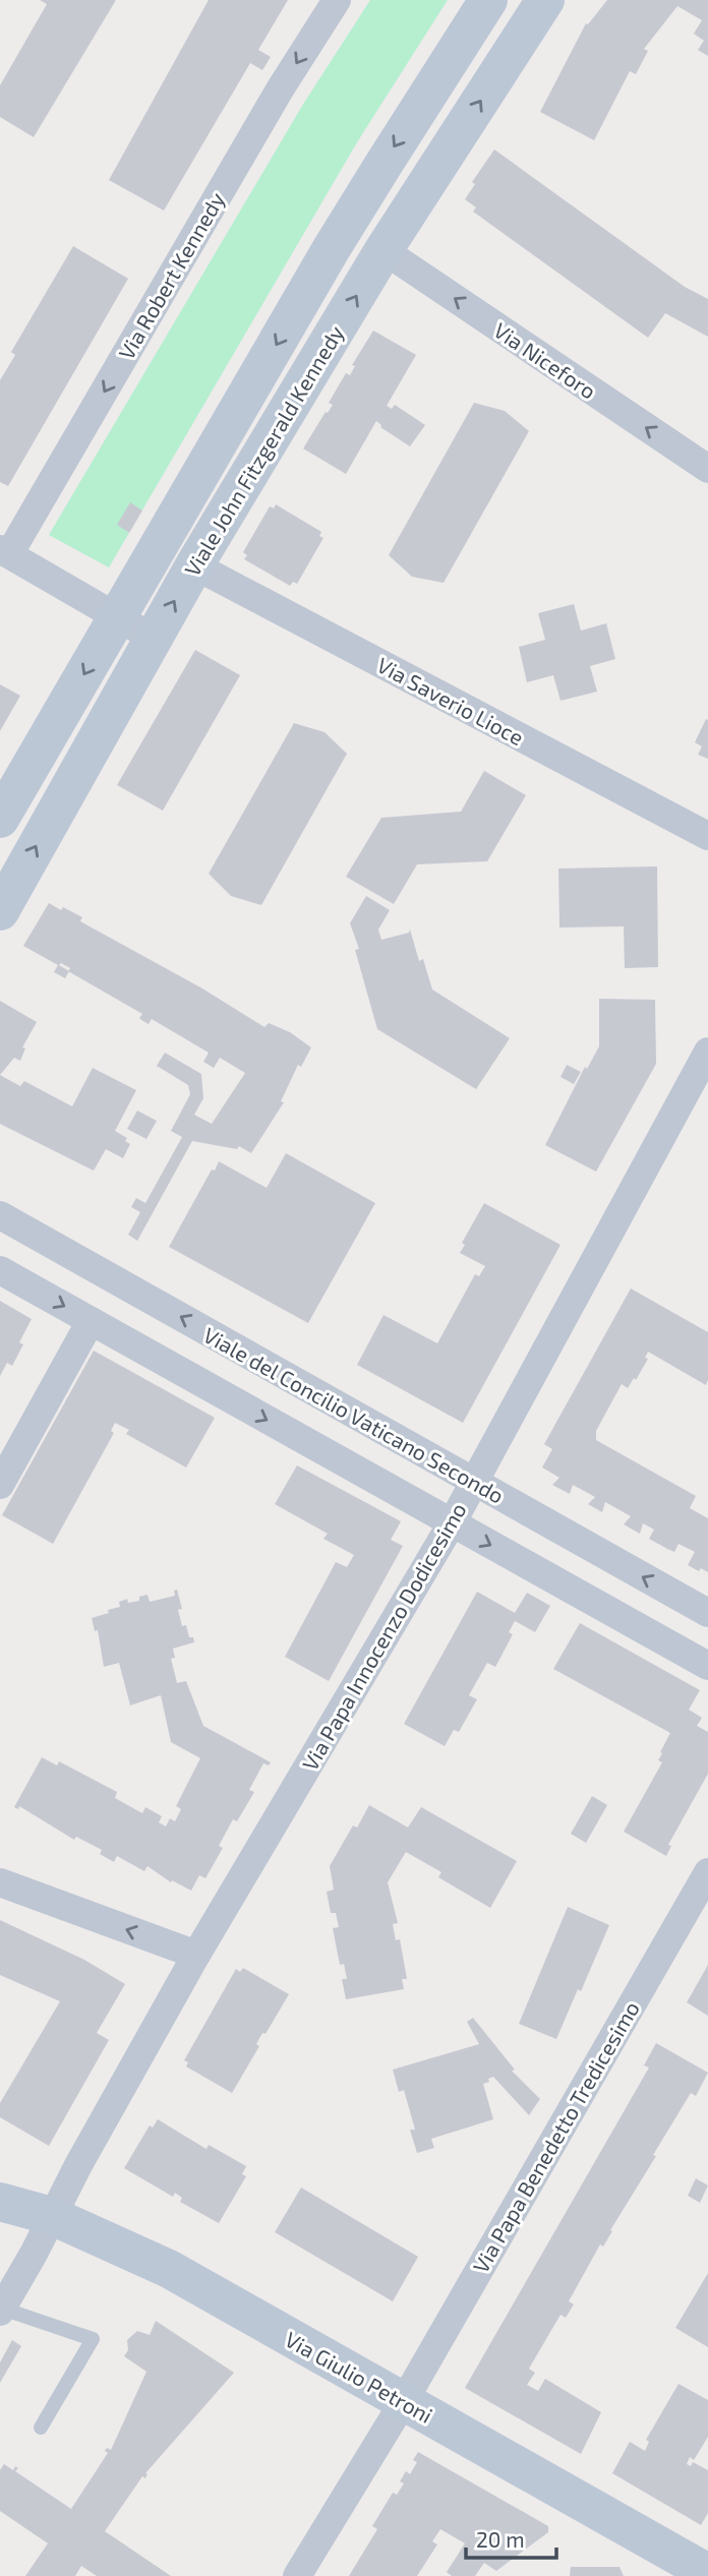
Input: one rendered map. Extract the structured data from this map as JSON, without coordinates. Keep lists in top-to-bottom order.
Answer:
{
  "streets": {
    "main road": ["Viale John Fitzgerald Kennedy", "Via Giulio Petroni"],
    "street": [
      "Via Robert Kennedy",
      "Via Niceforo",
      "Via Saverio Lioce",
      "Viale del Concilio Vaticano Secondo",
      "Via Papa Innocenzo Dodicesimo",
      "Via Papa Benedetto Tredicesimo"
    ]
  },
  "crossings": [
    ["Via Niceforo", "Viale John Fitzgerald Kennedy"],
    ["Viale John Fitzgerald Kennedy", "Via Saverio Lioce"],
    ["Viale del Concilio Vaticano Secondo", "Via Papa Innocenzo Dodicesimo"],
    ["Via Papa Innocenzo Dodicesimo", "Via Giulio Petroni"],
    ["Via Papa Benedetto Tredicesimo", "Via Giulio Petroni"]
  ],
  "one_way": ["Via Robert Kennedy", "Via Niceforo"],
  "scale_bar": "20 m"
}
